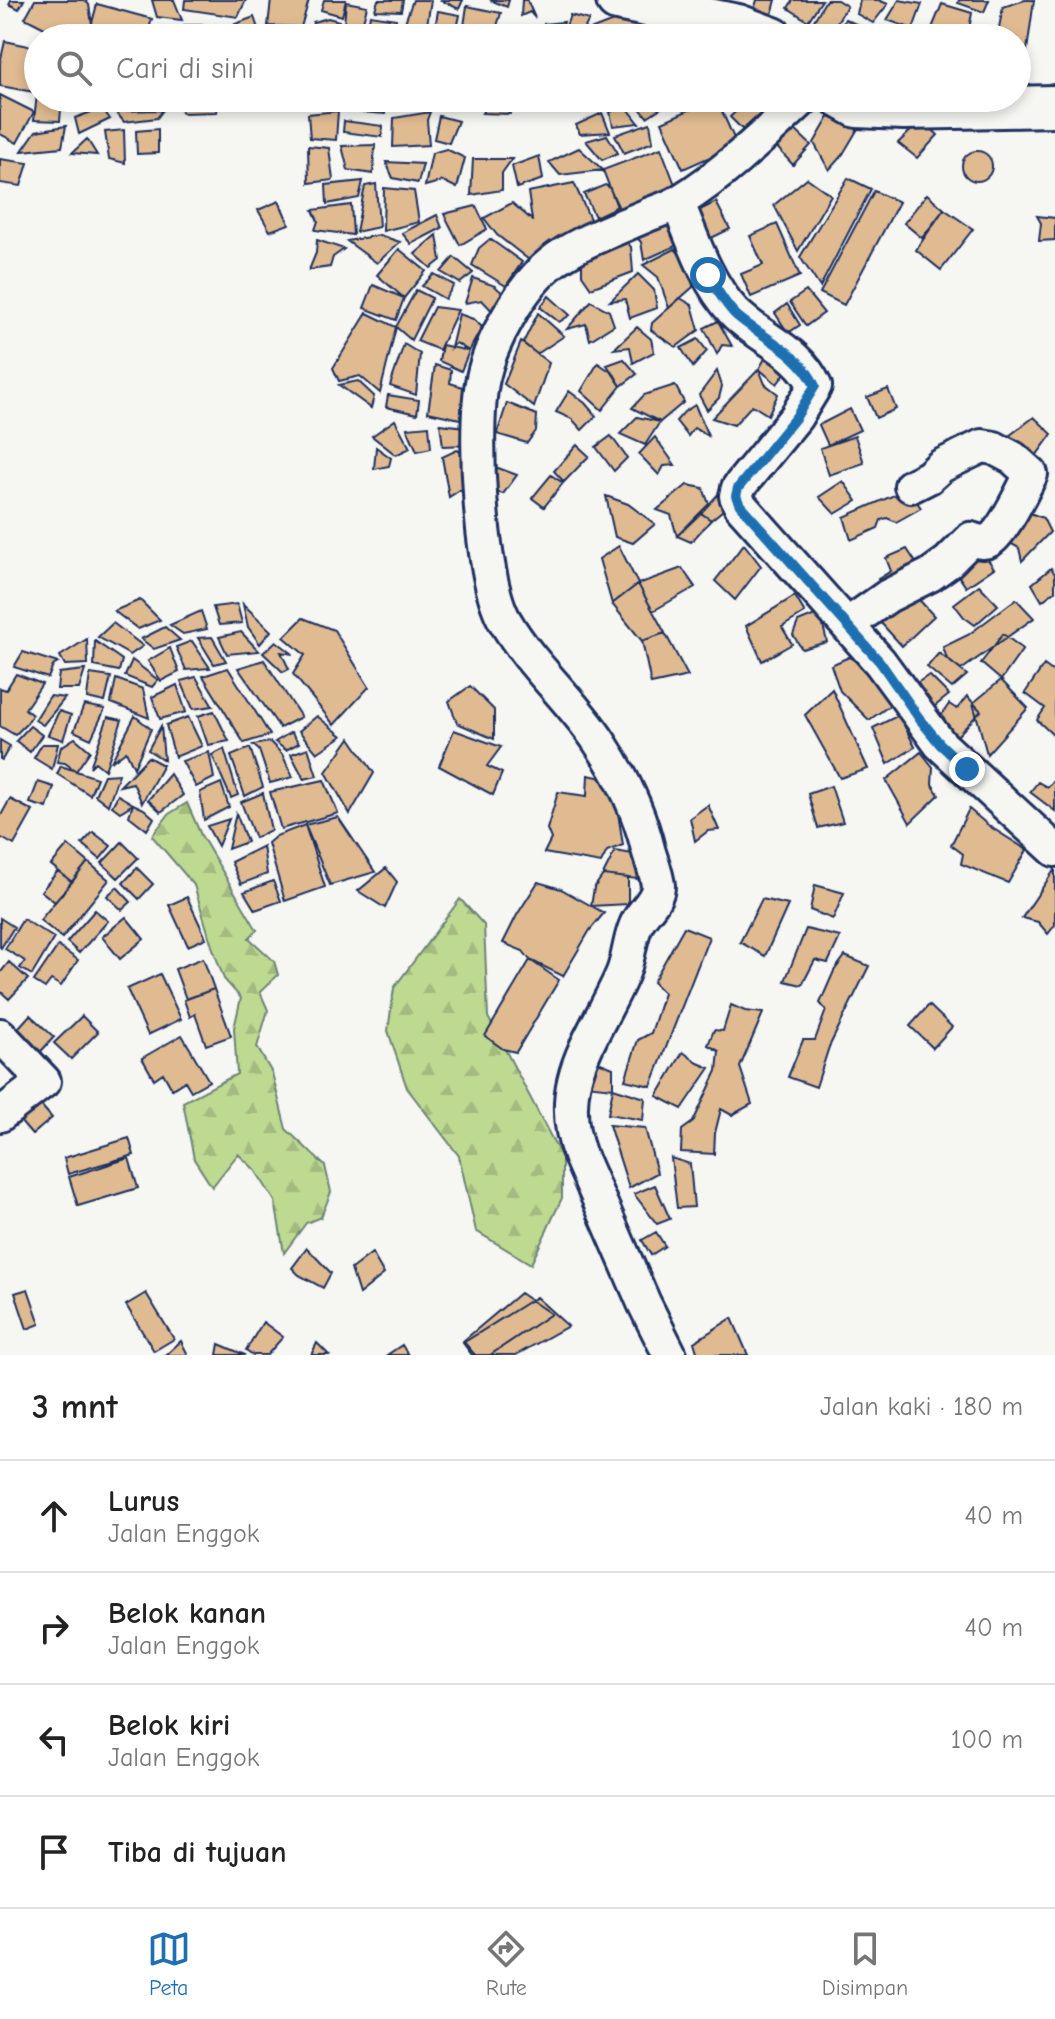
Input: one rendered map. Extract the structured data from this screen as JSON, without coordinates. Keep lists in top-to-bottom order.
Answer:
{
  "page": {
    "search": "Cari di sini",
    "heading": ["3 mnt", "Jalan kaki · 180 m"],
    "list": [
      ["Lurus", "Jalan Enggok", "40 m"],
      ["Belok kanan", "Jalan Enggok", "40 m"],
      ["Belok kiri", "Jalan Enggok", "100 m"],
      "Tiba di tujuan"
    ],
    "nav": ["Peta", "Rute", "Disimpan"]
  }
}
